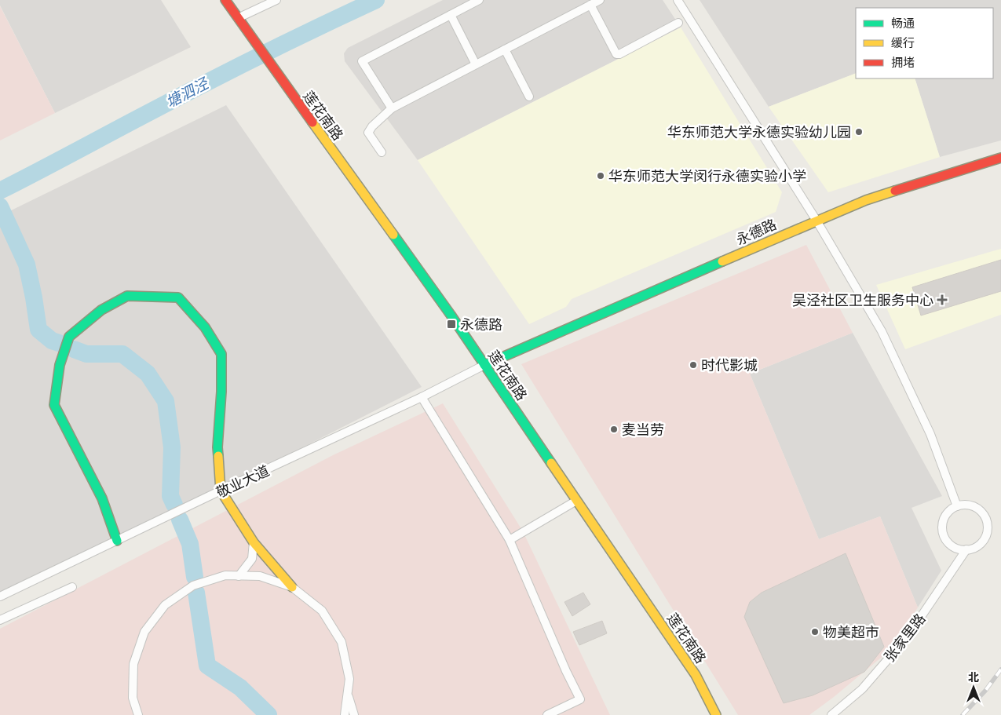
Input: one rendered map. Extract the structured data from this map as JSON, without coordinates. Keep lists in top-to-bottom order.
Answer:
{
  "streets": {
    "street": [
      "莲花南路",
      "永德路",
      "敬业大道",
      "张家里路"
    ]
  },
  "crossings": [
    ["莲花南路", "永德路"],
    ["莲花南路", "敬业大道"],
    ["永德路", "敬业大道"]
  ],
  "water": ["塘泗泾"],
  "places": {
    "other": [
      "华东师范大学永德实验幼儿园",
      "华东师范大学闵行永德实验小学",
      "时代影城",
      "麦当劳",
      "物美超市"
    ],
    "health": ["吴泾社区卫生服务中心"],
    "transit": ["永德路"]
  },
  "legend": ["畅通", "缓行", "拥堵"],
  "north": "top"
}
